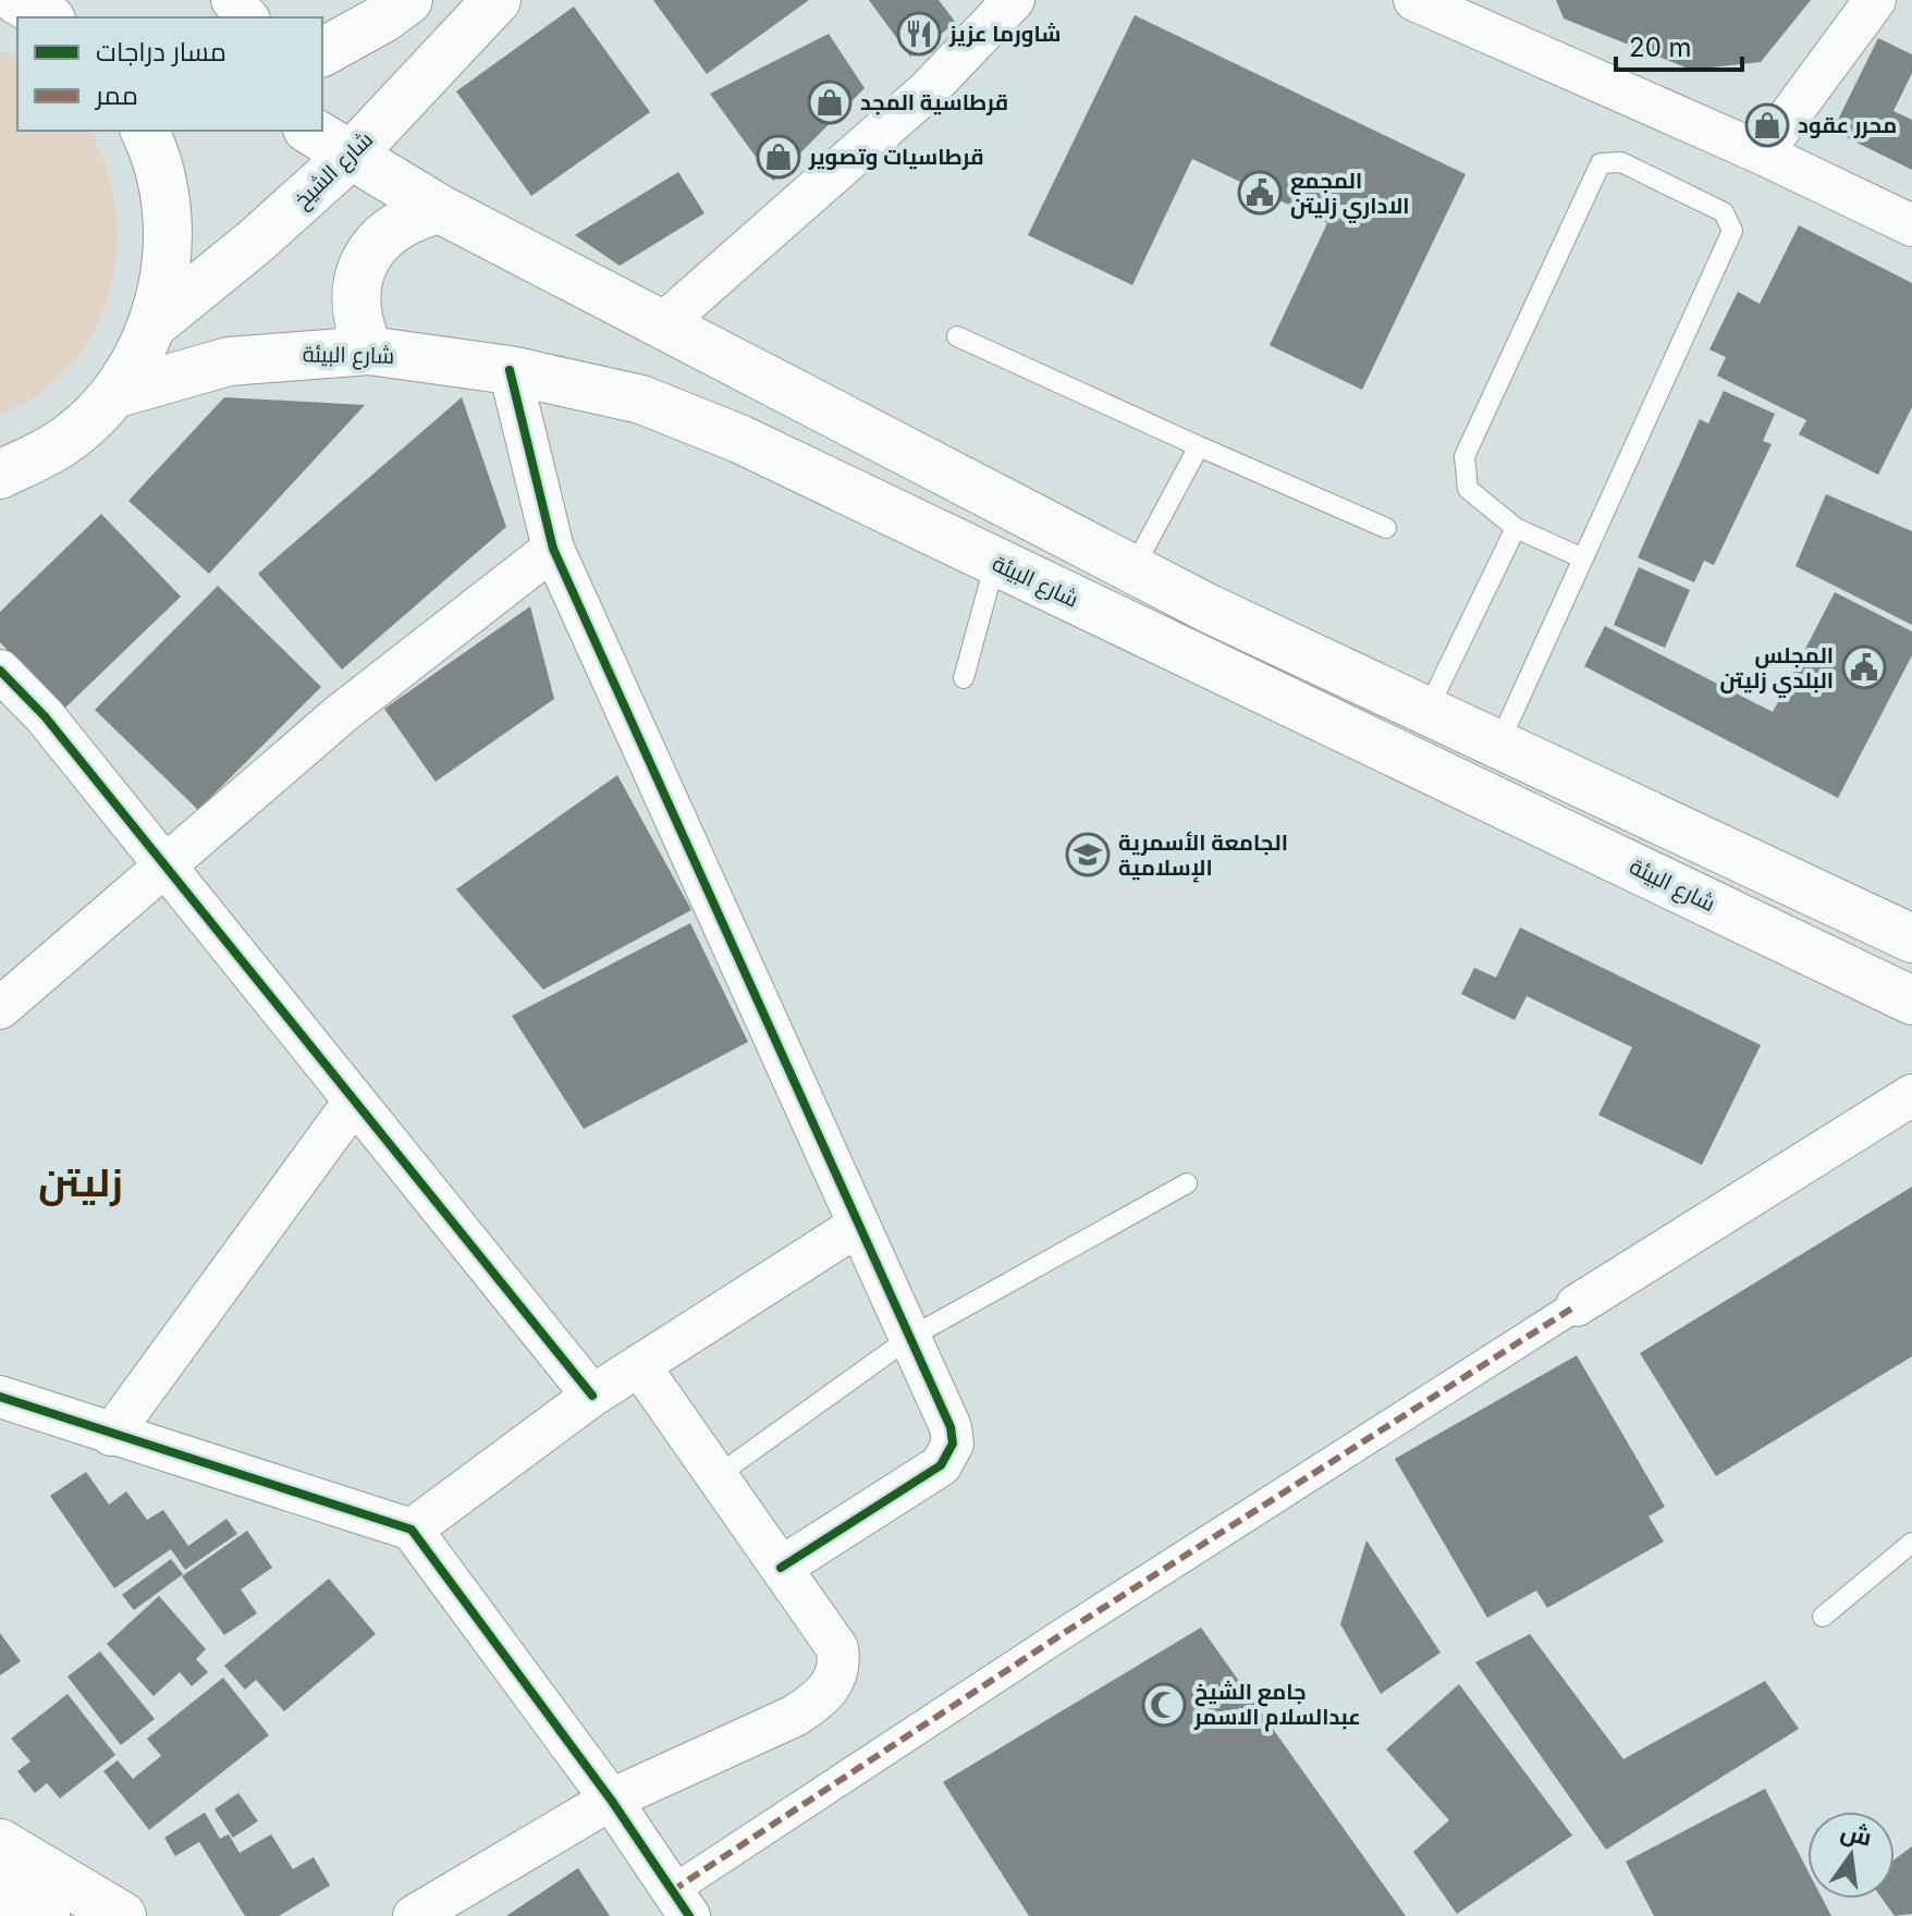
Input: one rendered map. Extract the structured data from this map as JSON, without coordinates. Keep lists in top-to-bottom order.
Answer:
{
  "streets": {
    "main road": ["شارع الشيخ", "شارع البيئة"]
  },
  "districts": ["زليتن"],
  "places": {
    "restaurant": ["شاورما عزيز"],
    "shop": ["قرطاسية المجد", "محرر عقود", "قرطاسيات وتصوير"],
    "public building": ["المجمع الاداري زليتن", "المجلس البلدي زليتن"],
    "school or university": ["الجامعة الأسمرية الإسلامية"],
    "mosque": ["جامع الشيخ عبدالسلام الاسمر"]
  },
  "legend": ["مسار دراجات", "ممر"],
  "scale_bar": "20 m",
  "north": "top"
}
